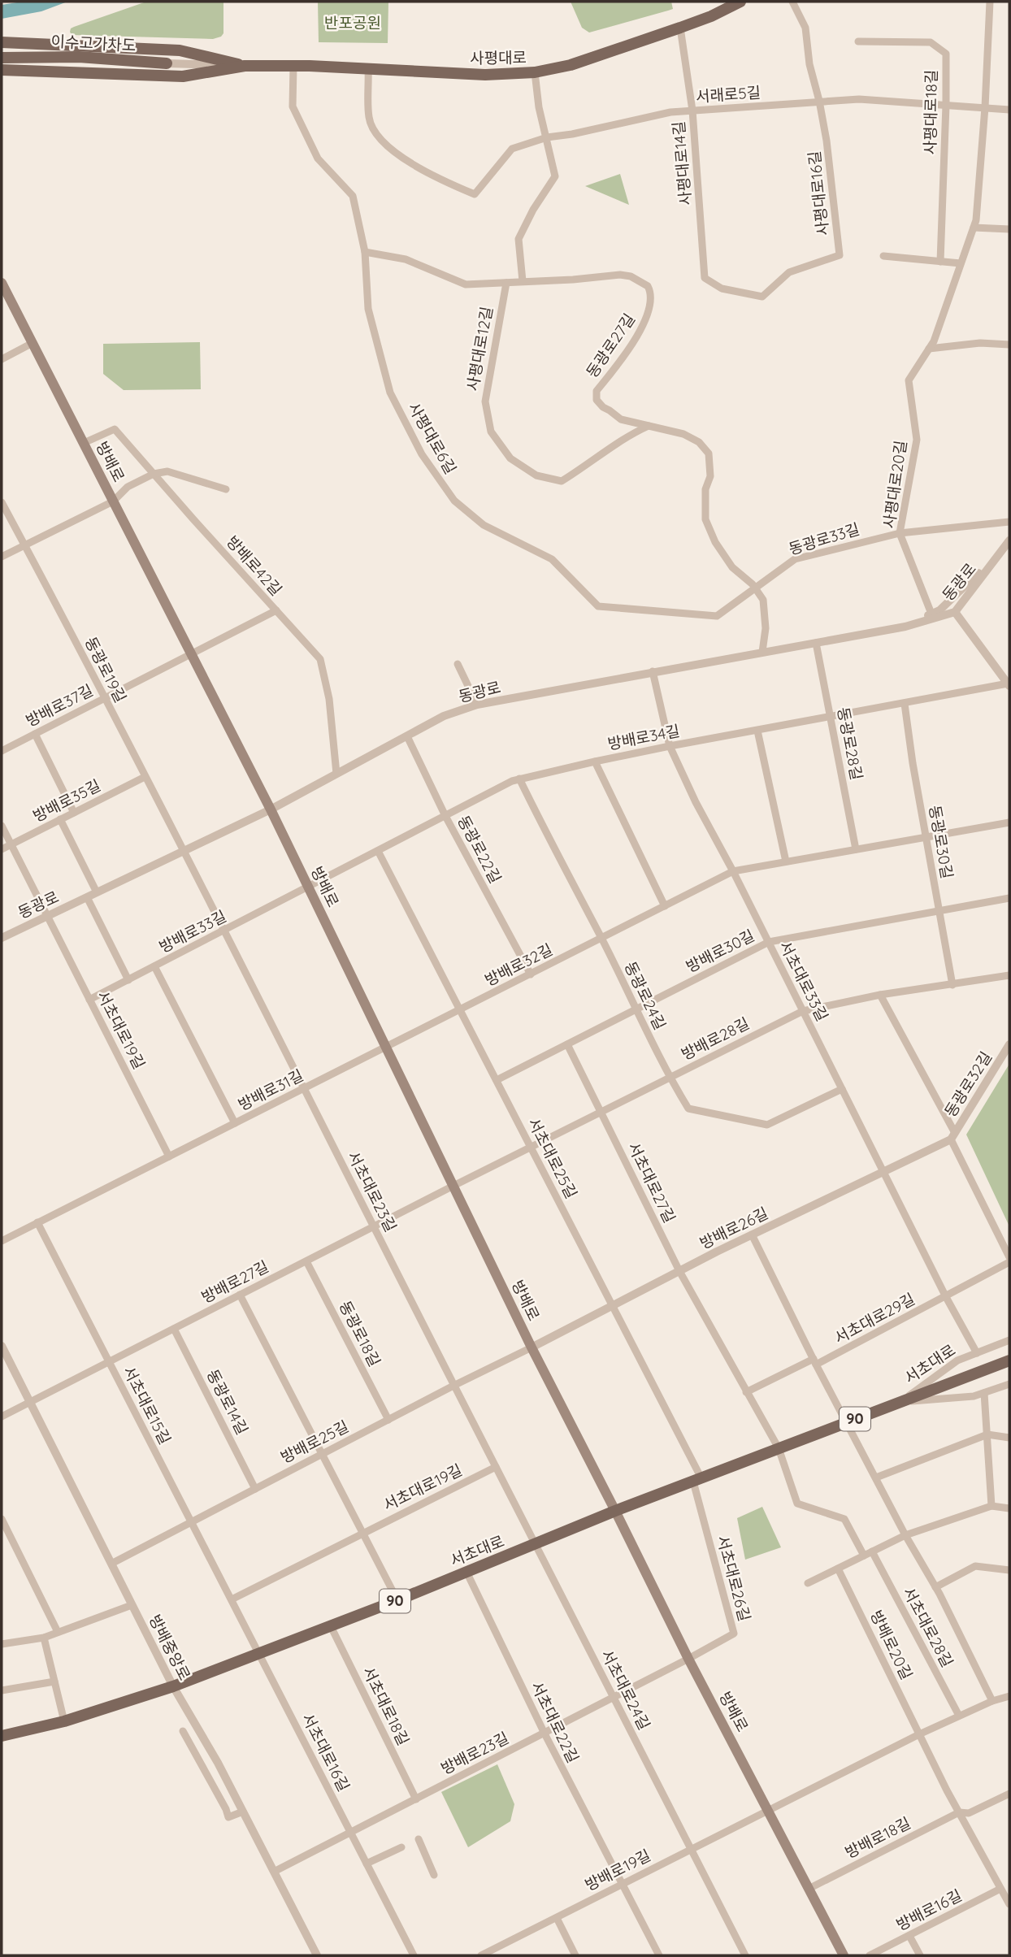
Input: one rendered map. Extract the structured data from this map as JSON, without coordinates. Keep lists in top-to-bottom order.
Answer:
{
  "streets": {
    "main road": [
      "이수고가차도",
      "사평대로",
      "방배로",
      "서초대로",
      "90"
    ],
    "street": [
      "서래로5길",
      "사평대로18길",
      "사평대로14길",
      "사평대로16길",
      "동광로27길",
      "사평대로12길",
      "사평대로6길",
      "사평대로20길",
      "동광로33길",
      "방배로42길",
      "동광로",
      "동광로19길",
      "방배로37길",
      "방배로34길",
      "동광로28길",
      "방배로35길",
      "동광로30길",
      "동광로22길",
      "방배로33길",
      "방배로30길",
      "방배로32길",
      "서초대로33길",
      "동광로24길",
      "서초대로19길",
      "방배로28길",
      "동광로32길",
      "방배로31길",
      "서초대로25길",
      "서초대로27길",
      "서초대로23길",
      "방배로26길",
      "방배로27길",
      "서초대로29길",
      "동광로18길",
      "동광로14길",
      "서초대로15길",
      "방배로25길",
      "서초대로26길",
      "서초대로28길",
      "방배로20길",
      "방배중앙로",
      "서초대로24길",
      "서초대로18길",
      "서초대로22길",
      "서초대로16길",
      "방배로23길",
      "방배로18길",
      "방배로19길",
      "방배로16길"
    ]
  },
  "crossings": [
    ["이수고가차도", "사평대로"],
    ["사평대로", "서래로5길"],
    ["사평대로", "사평대로14길"],
    ["사평대로", "사평대로6길"],
    ["서래로5길", "사평대로18길"],
    ["서래로5길", "사평대로14길"],
    ["서래로5길", "사평대로16길"],
    ["서래로5길", "사평대로20길"],
    ["사평대로14길", "사평대로16길"],
    ["동광로27길", "사평대로12길"],
    ["동광로27길", "사평대로6길"],
    ["동광로27길", "동광로33길"],
    ["동광로27길", "동광로"],
    ["사평대로6길", "동광로33길"],
    ["방배로", "방배로42길"],
    ["방배로", "동광로"],
    ["방배로", "방배로37길"],
    ["방배로", "방배로34길"],
    ["방배로", "방배로33길"],
    ["방배로", "방배로32길"],
    ["방배로", "방배로28길"],
    ["방배로", "방배로31길"],
    ["방배로", "방배로26길"],
    ["방배로", "방배로27길"],
    ["방배로", "서초대로"],
    ["방배로", "방배로25길"],
    ["방배로", "서초대로26길"],
    ["방배로", "방배로23길"],
    ["방배로", "방배로18길"],
    ["방배로", "방배로19길"],
    ["사평대로20길", "동광로33길"],
    ["사평대로20길", "동광로"],
    ["방배로42길", "동광로"],
    ["동광로", "동광로19길"],
    ["동광로", "동광로28길"],
    ["동광로", "동광로22길"],
    ["동광로", "서초대로33길"],
    ["동광로", "서초대로19길"],
    ["동광로", "서초대로23길"],
    ["동광로19길", "방배로37길"],
    ["동광로19길", "방배로35길"],
    ["동광로19길", "서초대로23길"],
    ["방배로34길", "동광로28길"],
    ["방배로34길", "동광로30길"],
    ["방배로34길", "동광로22길"],
    ["방배로34길", "방배로33길"],
    ["방배로34길", "서초대로33길"],
    ["방배로34길", "동광로24길"],
    ["방배로34길", "서초대로25길"],
    ["동광로28길", "방배로32길"],
    ["방배로35길", "서초대로19길"],
    ["동광로30길", "방배로30길"],
    ["동광로30길", "방배로32길"],
    ["동광로30길", "방배로28길"],
    ["동광로22길", "방배로32길"],
    ["방배로33길", "서초대로19길"],
    ["방배로33길", "서초대로23길"],
    ["방배로30길", "서초대로33길"],
    ["방배로30길", "동광로24길"],
    ["방배로30길", "서초대로25길"],
    ["방배로30길", "서초대로27길"],
    ["방배로32길", "서초대로33길"],
    ["방배로32길", "동광로24길"],
    ["방배로32길", "방배로31길"],
    ["방배로32길", "서초대로25길"],
    ["서초대로33길", "동광로24길"],
    ["서초대로33길", "방배로28길"],
    ["서초대로33길", "방배로26길"],
    ["서초대로33길", "서초대로29길"],
    ["서초대로33길", "서초대로"],
    ["동광로24길", "방배로28길"],
    ["서초대로19길", "방배로31길"],
    ["서초대로19길", "서초대로23길"],
    ["방배로28길", "서초대로25길"],
    ["방배로28길", "서초대로27길"],
    ["방배로28길", "방배로27길"],
    ["동광로32길", "방배로26길"],
    ["방배로31길", "서초대로23길"],
    ["방배로31길", "서초대로15길"],
    ["서초대로25길", "방배로26길"],
    ["서초대로25길", "서초대로"],
    ["서초대로25길", "서초대로26길"],
    ["서초대로27길", "방배로26길"],
    ["서초대로27길", "서초대로"],
    ["서초대로23길", "방배로27길"],
    ["서초대로23길", "서초대로"],
    ["서초대로23길", "방배로25길"],
    ["서초대로23길", "서초대로24길"],
    ["방배로26길", "방배로25길"],
    ["방배로27길", "동광로18길"],
    ["방배로27길", "동광로14길"],
    ["방배로27길", "서초대로15길"],
    ["방배로27길", "방배중앙로"],
    ["동광로18길", "방배로25길"],
    ["서초대로", "서초대로15길"],
    ["서초대로", "서초대로26길"],
    ["서초대로", "방배중앙로"],
    ["서초대로", "서초대로24길"],
    ["서초대로", "서초대로18길"],
    ["서초대로", "서초대로22길"],
    ["서초대로", "서초대로16길"],
    ["동광로14길", "방배로25길"],
    ["서초대로15길", "방배로25길"],
    ["서초대로15길", "서초대로16길"],
    ["방배로25길", "방배중앙로"],
    ["서초대로26길", "방배로23길"],
    ["방배중앙로", "방배로23길"],
    ["서초대로24길", "방배로23길"],
    ["서초대로24길", "방배로19길"],
    ["서초대로18길", "방배로23길"],
    ["서초대로22길", "방배로23길"],
    ["서초대로22길", "방배로19길"],
    ["서초대로16길", "방배로23길"]
  ],
  "parks": ["반포공원"]
}
